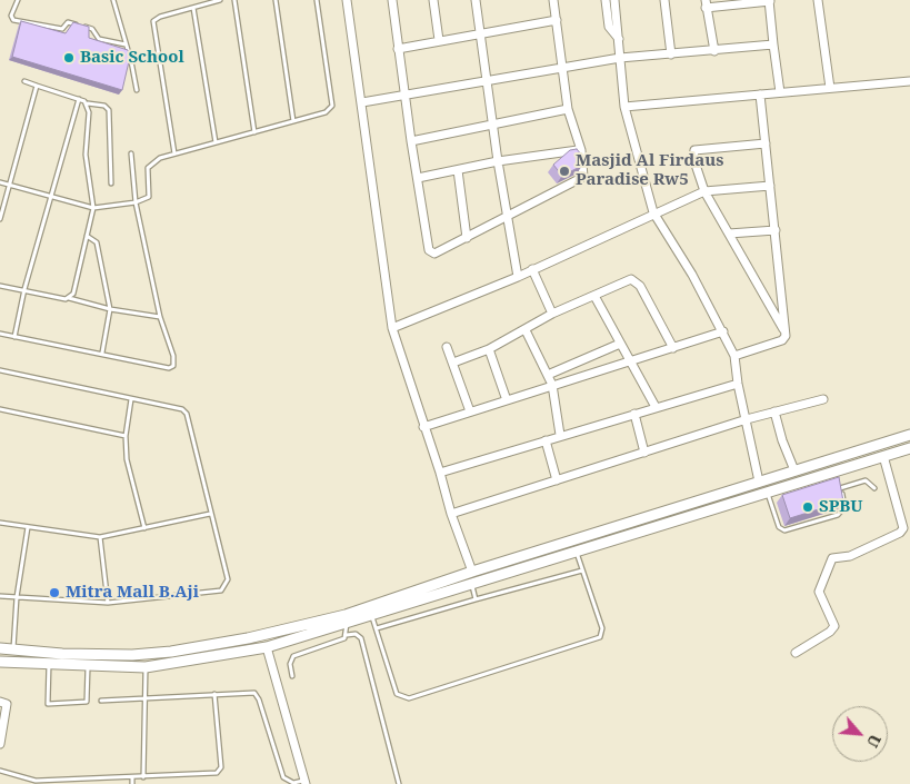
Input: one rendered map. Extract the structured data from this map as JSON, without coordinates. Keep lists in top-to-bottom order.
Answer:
{
  "places": [
    "Basic School",
    "Masjid Al Firdaus Paradise Rw5",
    "SPBU",
    "Mitra Mall B.Aji"
  ],
  "north": "bottom right"
}
